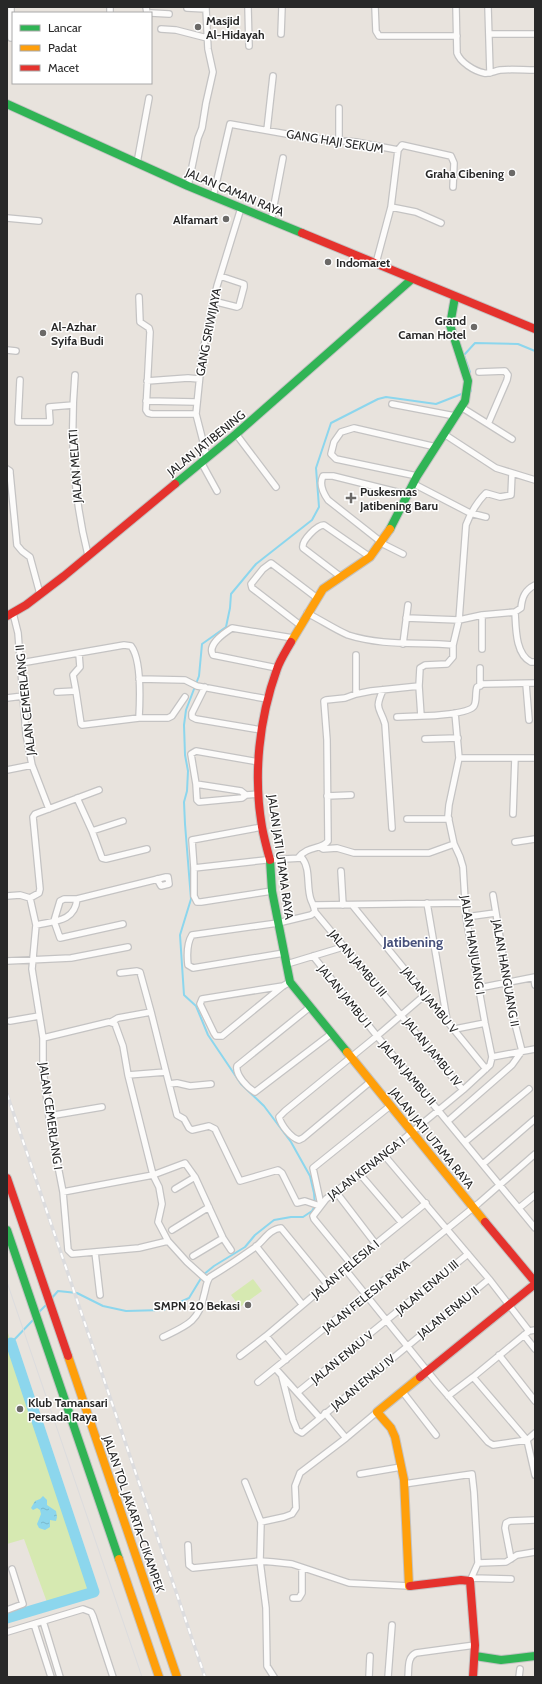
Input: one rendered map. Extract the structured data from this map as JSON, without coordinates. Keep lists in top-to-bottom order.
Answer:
{
  "streets": {
    "main road": [
      "JALAN CAMAN RAYA",
      "JALAN JATIBENING",
      "JALAN JATI UTAMA RAYA",
      "JALAN TOL JAKARTA–CIKAMPEK"
    ],
    "street": [
      "GANG HAJI SEKUM",
      "GANG SRIWIJAYA",
      "JALAN MELATI",
      "JALAN CEMERLANG II",
      "JALAN HANJUANG I",
      "JALAN JAMBU III",
      "JALAN HANGUANG II",
      "JALAN JAMBU I",
      "JALAN JAMBU V",
      "JALAN JAMBU IV",
      "JALAN JAMBU II",
      "JALAN CEMERLANG I",
      "JALAN KENANGA I",
      "JALAN FELESIA I",
      "JALAN ENAU III",
      "JALAN FELESIA RAYA",
      "JALAN ENAU II",
      "JALAN ENAU V",
      "JALAN ENAU IV"
    ]
  },
  "crossings": [
    ["GANG HAJI SEKUM", "JALAN CAMAN RAYA"],
    ["JALAN CAMAN RAYA", "GANG SRIWIJAYA"],
    ["JALAN CAMAN RAYA", "JALAN JATIBENING"],
    ["JALAN CAMAN RAYA", "JALAN JATI UTAMA RAYA"],
    ["GANG SRIWIJAYA", "JALAN JATIBENING"],
    ["JALAN JATIBENING", "JALAN MELATI"],
    ["JALAN JATIBENING", "JALAN CEMERLANG II"],
    ["JALAN JATI UTAMA RAYA", "JALAN KENANGA I"],
    ["JALAN JATI UTAMA RAYA", "JALAN FELESIA RAYA"],
    ["JALAN JAMBU III", "JALAN JAMBU IV"],
    ["JALAN JAMBU I", "JALAN JAMBU II"],
    ["JALAN JAMBU V", "JALAN KENANGA I"],
    ["JALAN JAMBU IV", "JALAN KENANGA I"],
    ["JALAN JAMBU II", "JALAN KENANGA I"],
    ["JALAN JAMBU II", "JALAN FELESIA RAYA"],
    ["JALAN ENAU III", "JALAN ENAU V"],
    ["JALAN ENAU II", "JALAN ENAU IV"]
  ],
  "districts": ["Jatibening"],
  "places": {
    "other": [
      "Masjid Al-Hidayah",
      "Graha Cibening",
      "Alfamart",
      "Indomaret",
      "Grand Caman Hotel",
      "Al-Azhar Syifa Budi",
      "SMPN 20 Bekasi",
      "Klub Tamansari Persada Raya"
    ],
    "health": ["Puskesmas Jatibening Baru"]
  },
  "legend": ["Lancar", "Padat", "Macet"]
}
